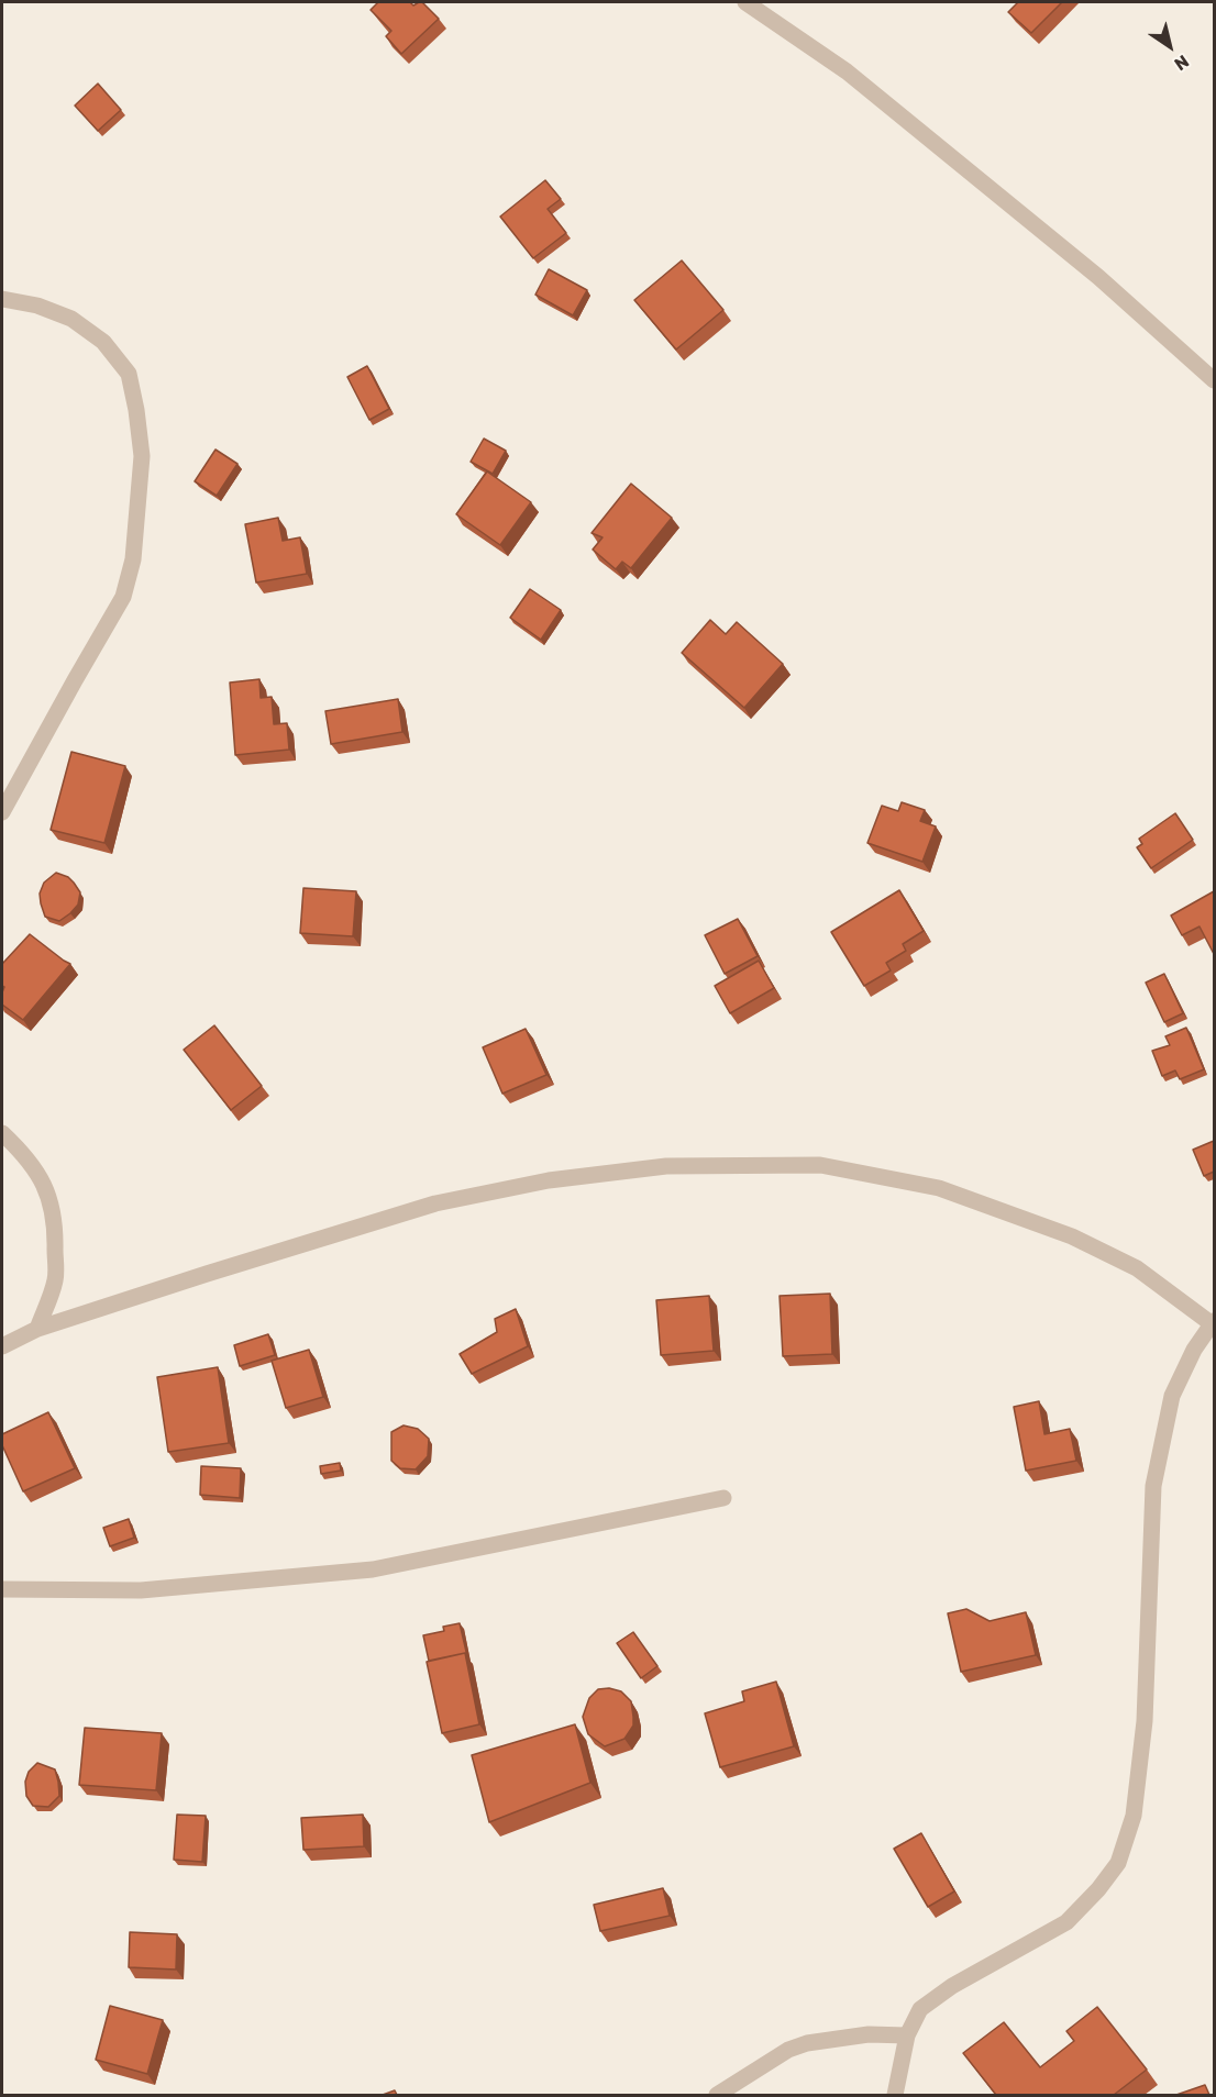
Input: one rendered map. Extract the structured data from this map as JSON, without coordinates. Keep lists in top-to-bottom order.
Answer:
{
  "north": "bottom right"
}
